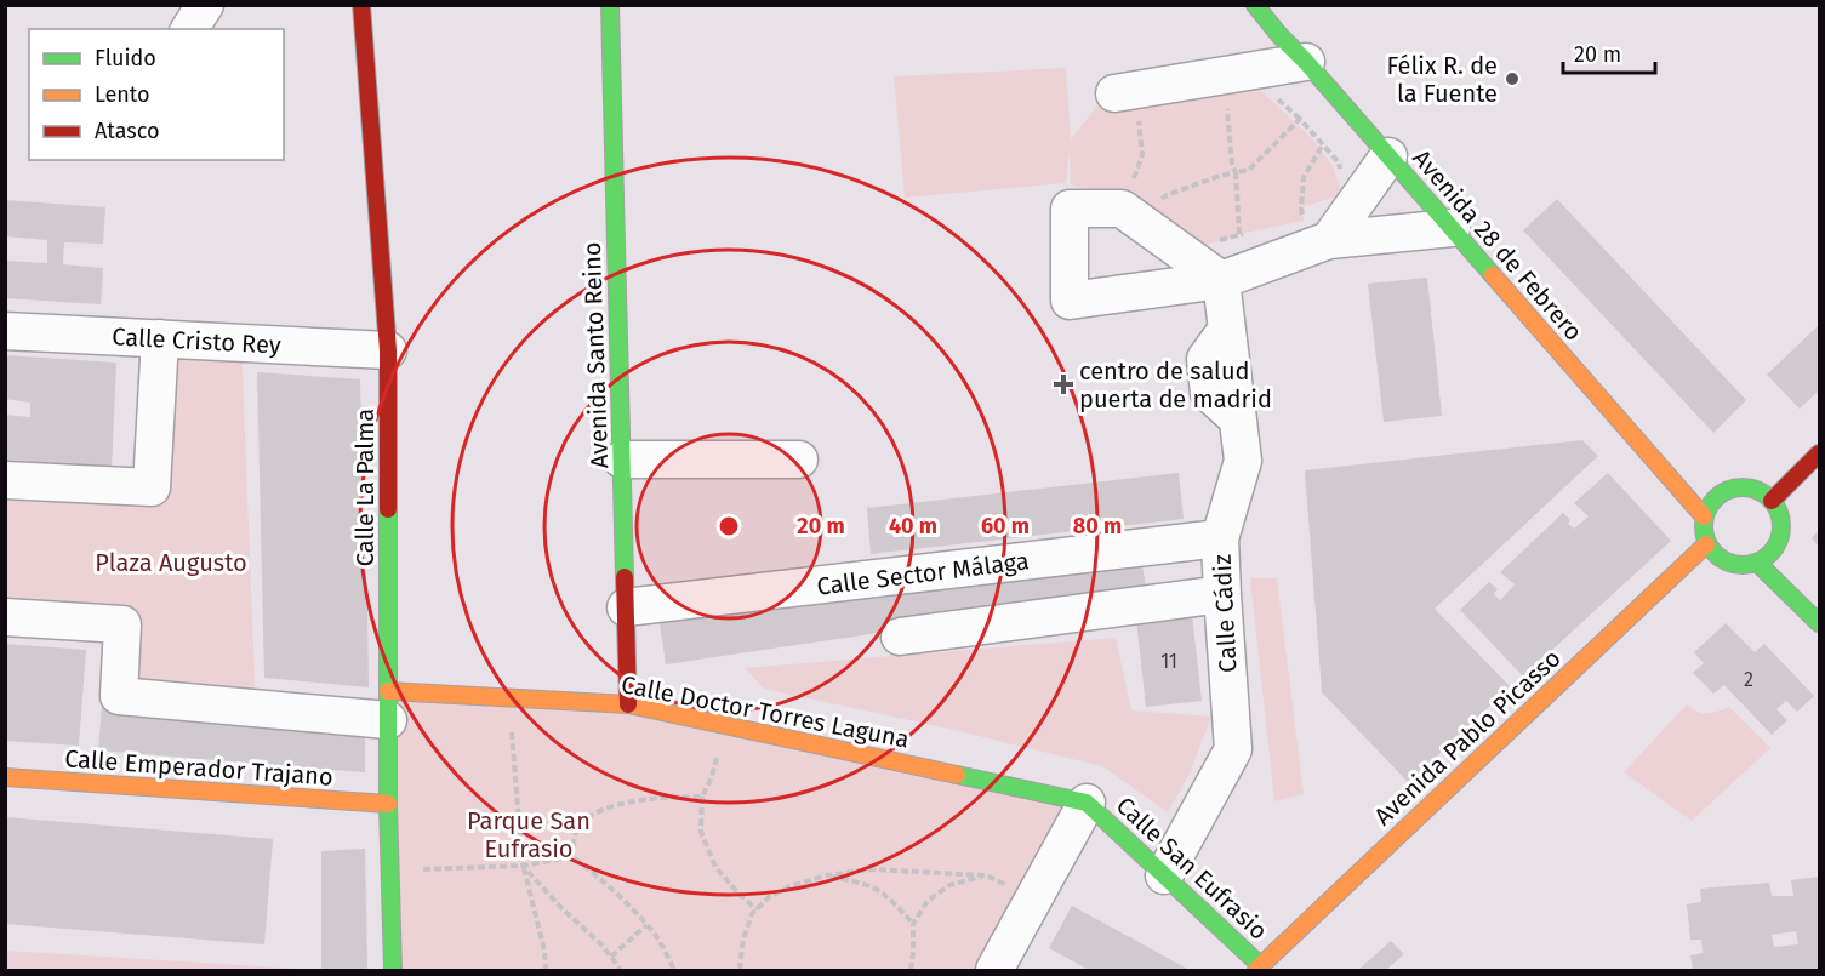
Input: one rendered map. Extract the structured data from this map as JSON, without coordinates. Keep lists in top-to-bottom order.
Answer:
{
  "streets": {
    "street": [
      "Avenida 28 de Febrero",
      "Calle Cristo Rey",
      "Avenida Santo Reino",
      "Calle La Palma",
      "Calle Sector Málaga",
      "Calle Cádiz",
      "Calle Doctor Torres Laguna",
      "Avenida Pablo Picasso",
      "Calle Emperador Trajano",
      "Calle San Eufrasio"
    ]
  },
  "crossings": [
    ["Avenida 28 de Febrero", "Calle Cádiz"],
    ["Avenida 28 de Febrero", "Avenida Pablo Picasso"],
    ["Calle Cristo Rey", "Calle La Palma"],
    ["Avenida Santo Reino", "Calle Sector Málaga"],
    ["Avenida Santo Reino", "Calle Doctor Torres Laguna"],
    ["Calle La Palma", "Calle Doctor Torres Laguna"],
    ["Calle La Palma", "Calle Emperador Trajano"],
    ["Calle Sector Málaga", "Calle Cádiz"],
    ["Calle Cádiz", "Calle San Eufrasio"],
    ["Calle Doctor Torres Laguna", "Calle San Eufrasio"],
    ["Avenida Pablo Picasso", "Calle San Eufrasio"]
  ],
  "parks": ["Plaza Augusto", "Parque San Eufrasio"],
  "places": {
    "other": ["Félix R. de la Fuente"],
    "health": ["centro de salud puerta de madrid"]
  },
  "house_numbers": ["11", "2"],
  "legend": ["Fluido", "Lento", "Atasco"],
  "scale_bar": "20 m",
  "rings": [
    "20 m",
    "40 m",
    "60 m",
    "80 m"
  ]
}
